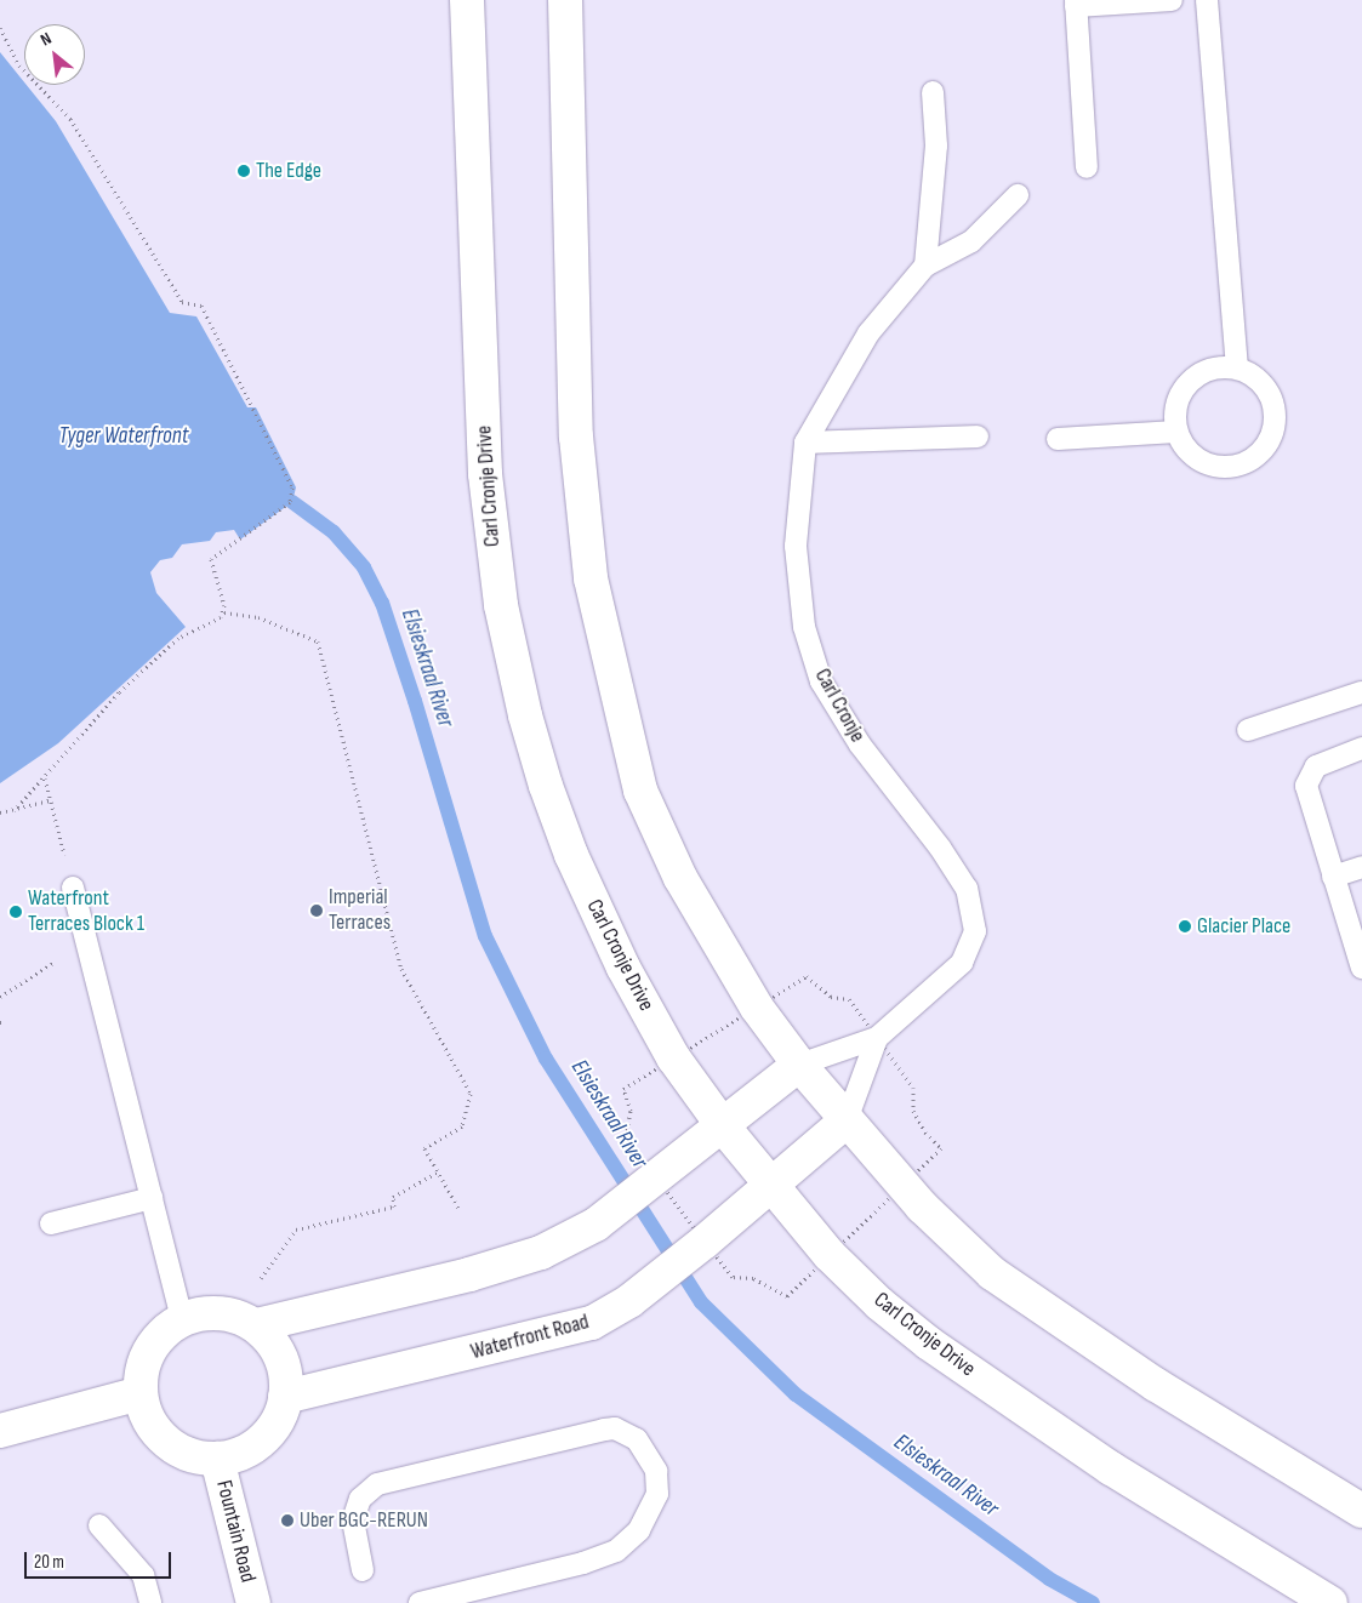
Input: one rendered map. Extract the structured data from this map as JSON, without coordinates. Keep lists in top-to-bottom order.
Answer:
{
  "streets": {
    "main road": ["Carl Cronje Drive", "Waterfront Road", "Fountain Road"],
    "lane": ["Carl Cronje"]
  },
  "crossings": [
    ["Carl Cronje Drive", "Waterfront Road"],
    ["Carl Cronje", "Waterfront Road"],
    ["Waterfront Road", "Fountain Road"]
  ],
  "water": ["Tyger Waterfront", "Elsieskraal River"],
  "places": [
    "The Edge",
    "Imperial Terraces",
    "Waterfront Terraces Block 1",
    "Glacier Place",
    "Uber BGC-RERUN"
  ],
  "scale_bar": "20 m",
  "north": "top left"
}
